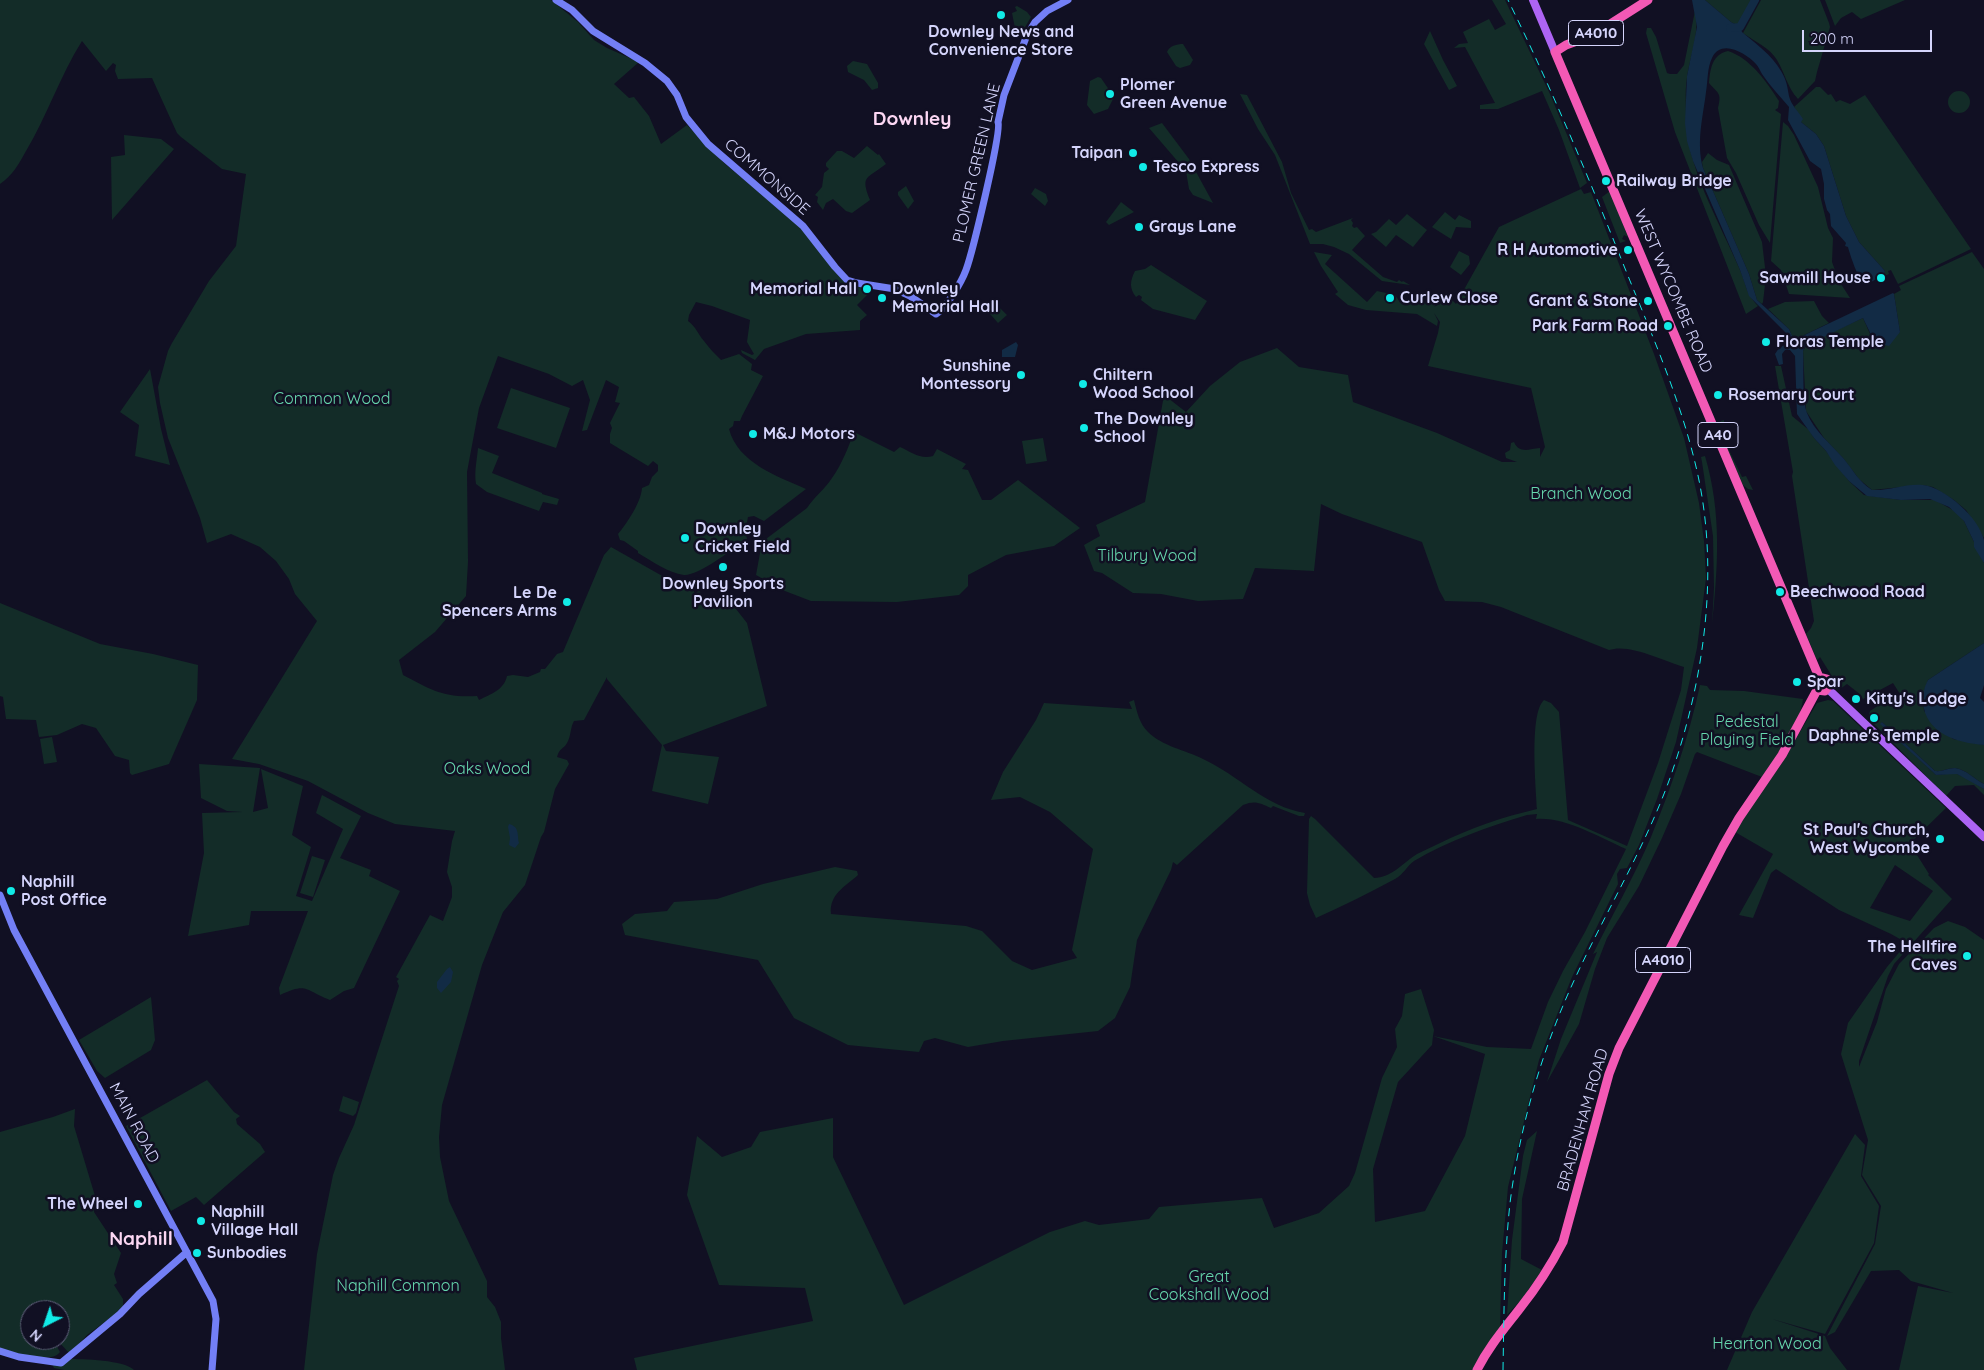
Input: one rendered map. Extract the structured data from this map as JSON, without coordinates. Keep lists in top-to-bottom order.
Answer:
{
  "streets": {
    "highway": [
      "A4010",
      "WEST WYCOMBE ROAD",
      "A40",
      "BRADENHAM ROAD"
    ],
    "street": ["PLOMER GREEN LANE", "COMMONSIDE", "MAIN ROAD"]
  },
  "crossings": [
    ["A4010", "WEST WYCOMBE ROAD"],
    ["PLOMER GREEN LANE", "COMMONSIDE"],
    ["WEST WYCOMBE ROAD", "A40"],
    ["WEST WYCOMBE ROAD", "BRADENHAM ROAD"],
    ["A40", "BRADENHAM ROAD"]
  ],
  "districts": ["Downley", "Naphill"],
  "parks": [
    "Common Wood",
    "Branch Wood",
    "Tilbury Wood",
    "Pedestal Playing Field",
    "Oaks Wood",
    "Great Cookshall Wood",
    "Naphill Common",
    "Hearton Wood"
  ],
  "places": [
    "Downley News and Convenience Store",
    "Plomer Green Avenue",
    "Taipan",
    "Tesco Express",
    "Railway Bridge",
    "Grays Lane",
    "R H Automotive",
    "Sawmill House",
    "Memorial Hall",
    "Downley Memorial Hall",
    "Curlew Close",
    "Grant & Stone",
    "Park Farm Road",
    "Floras Temple",
    "Sunshine Montessory",
    "Chiltern Wood School",
    "Rosemary Court",
    "The Downley School",
    "M&J Motors",
    "Downley Cricket Field",
    "Downley Sports Pavilion",
    "Beechwood Road",
    "Le De Spencers Arms",
    "Spar",
    "Kitty's Lodge",
    "Daphne's Temple",
    "St Paul's Church, West Wycombe",
    "Naphill Post Office",
    "The Hellfire Caves",
    "The Wheel",
    "Naphill Village Hall",
    "Sunbodies"
  ],
  "scale_bar": "200 m",
  "north": "bottom left"
}
